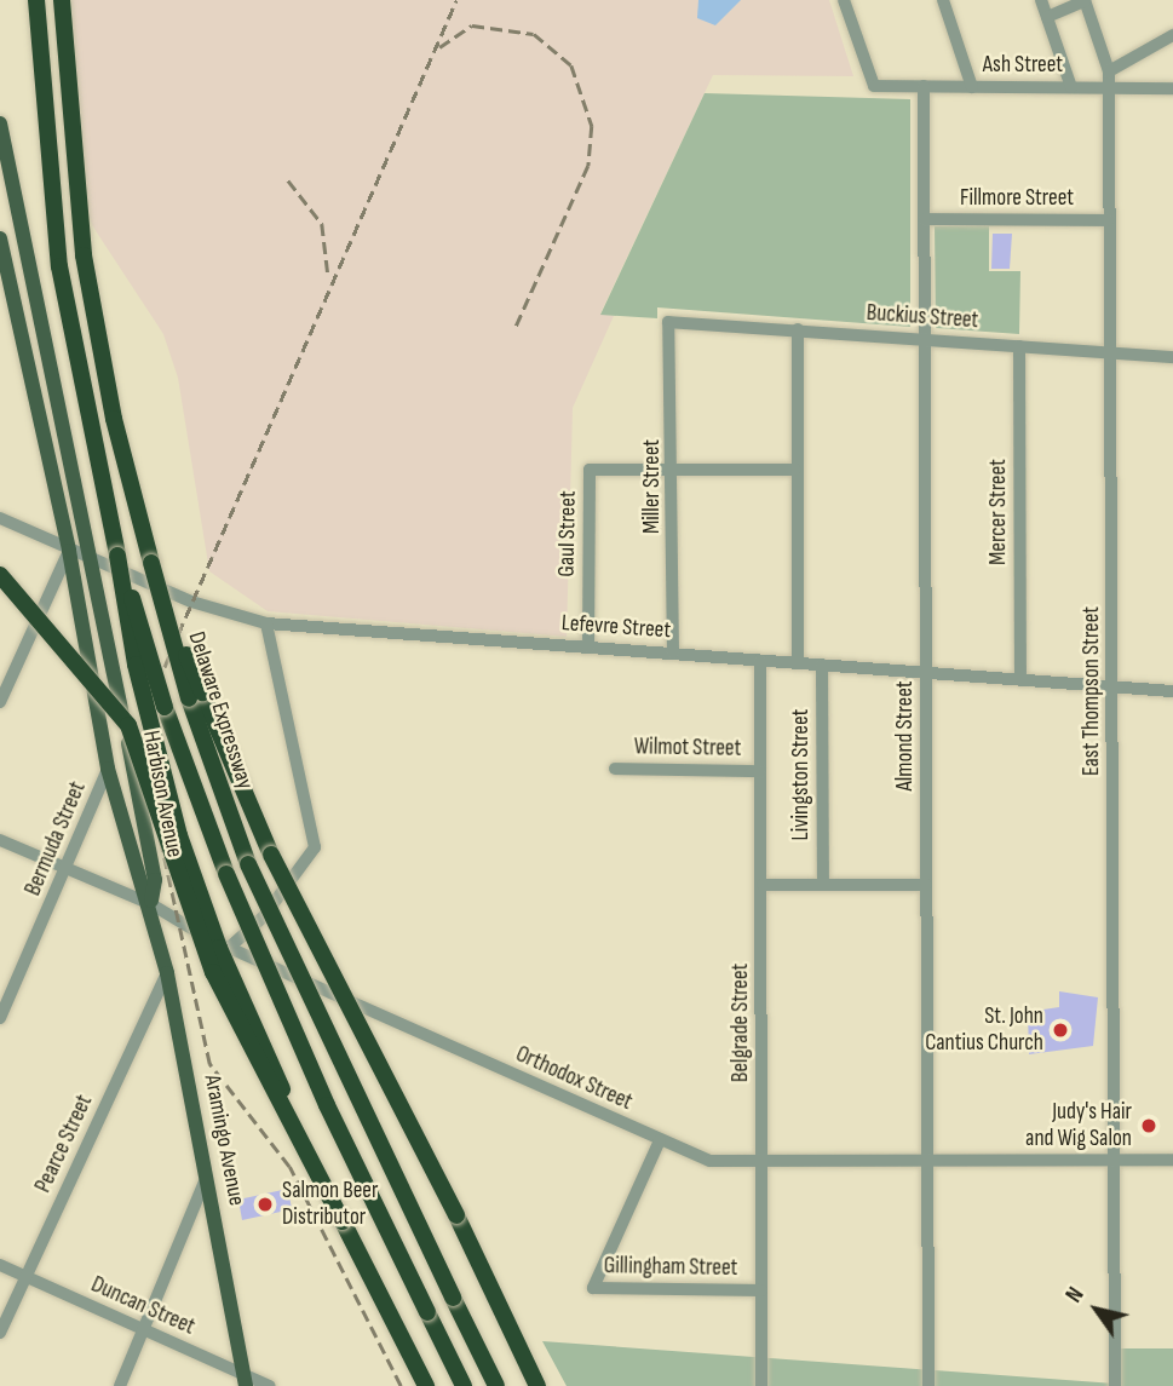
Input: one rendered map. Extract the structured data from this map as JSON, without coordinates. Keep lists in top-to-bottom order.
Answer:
{
  "streets": {
    "highway": ["Delaware Expressway"],
    "main road": ["Harbison Avenue", "Aramingo Avenue"],
    "street": [
      "Ash Street",
      "Fillmore Street",
      "Buckius Street",
      "Miller Street",
      "Mercer Street",
      "Gaul Street",
      "Lefevre Street",
      "East Thompson Street",
      "Almond Street",
      "Wilmot Street",
      "Livingston Street",
      "Bermuda Street",
      "Belgrade Street",
      "Orthodox Street",
      "Pearce Street",
      "Gillingham Street",
      "Duncan Street"
    ]
  },
  "crossings": [
    ["Ash Street", "East Thompson Street"],
    ["Ash Street", "Almond Street"],
    ["Fillmore Street", "East Thompson Street"],
    ["Fillmore Street", "Almond Street"],
    ["Buckius Street", "Miller Street"],
    ["Buckius Street", "Mercer Street"],
    ["Buckius Street", "East Thompson Street"],
    ["Buckius Street", "Almond Street"],
    ["Miller Street", "Gaul Street"],
    ["Miller Street", "Lefevre Street"],
    ["Mercer Street", "Lefevre Street"],
    ["Gaul Street", "Lefevre Street"],
    ["Lefevre Street", "East Thompson Street"],
    ["Lefevre Street", "Almond Street"],
    ["Lefevre Street", "Livingston Street"],
    ["Lefevre Street", "Harbison Avenue"],
    ["Lefevre Street", "Belgrade Street"],
    ["East Thompson Street", "Orthodox Street"],
    ["Almond Street", "Orthodox Street"],
    ["Wilmot Street", "Belgrade Street"],
    ["Harbison Avenue", "Bermuda Street"],
    ["Harbison Avenue", "Orthodox Street"],
    ["Harbison Avenue", "Aramingo Avenue"],
    ["Bermuda Street", "Orthodox Street"],
    ["Belgrade Street", "Orthodox Street"],
    ["Belgrade Street", "Gillingham Street"],
    ["Orthodox Street", "Aramingo Avenue"],
    ["Orthodox Street", "Gillingham Street"],
    ["Aramingo Avenue", "Pearce Street"],
    ["Aramingo Avenue", "Duncan Street"],
    ["Pearce Street", "Duncan Street"]
  ],
  "places": ["St. John Cantius Church", "Judy's Hair and Wig Salon", "Salmon Beer Distributor"],
  "north": "top left"
}
